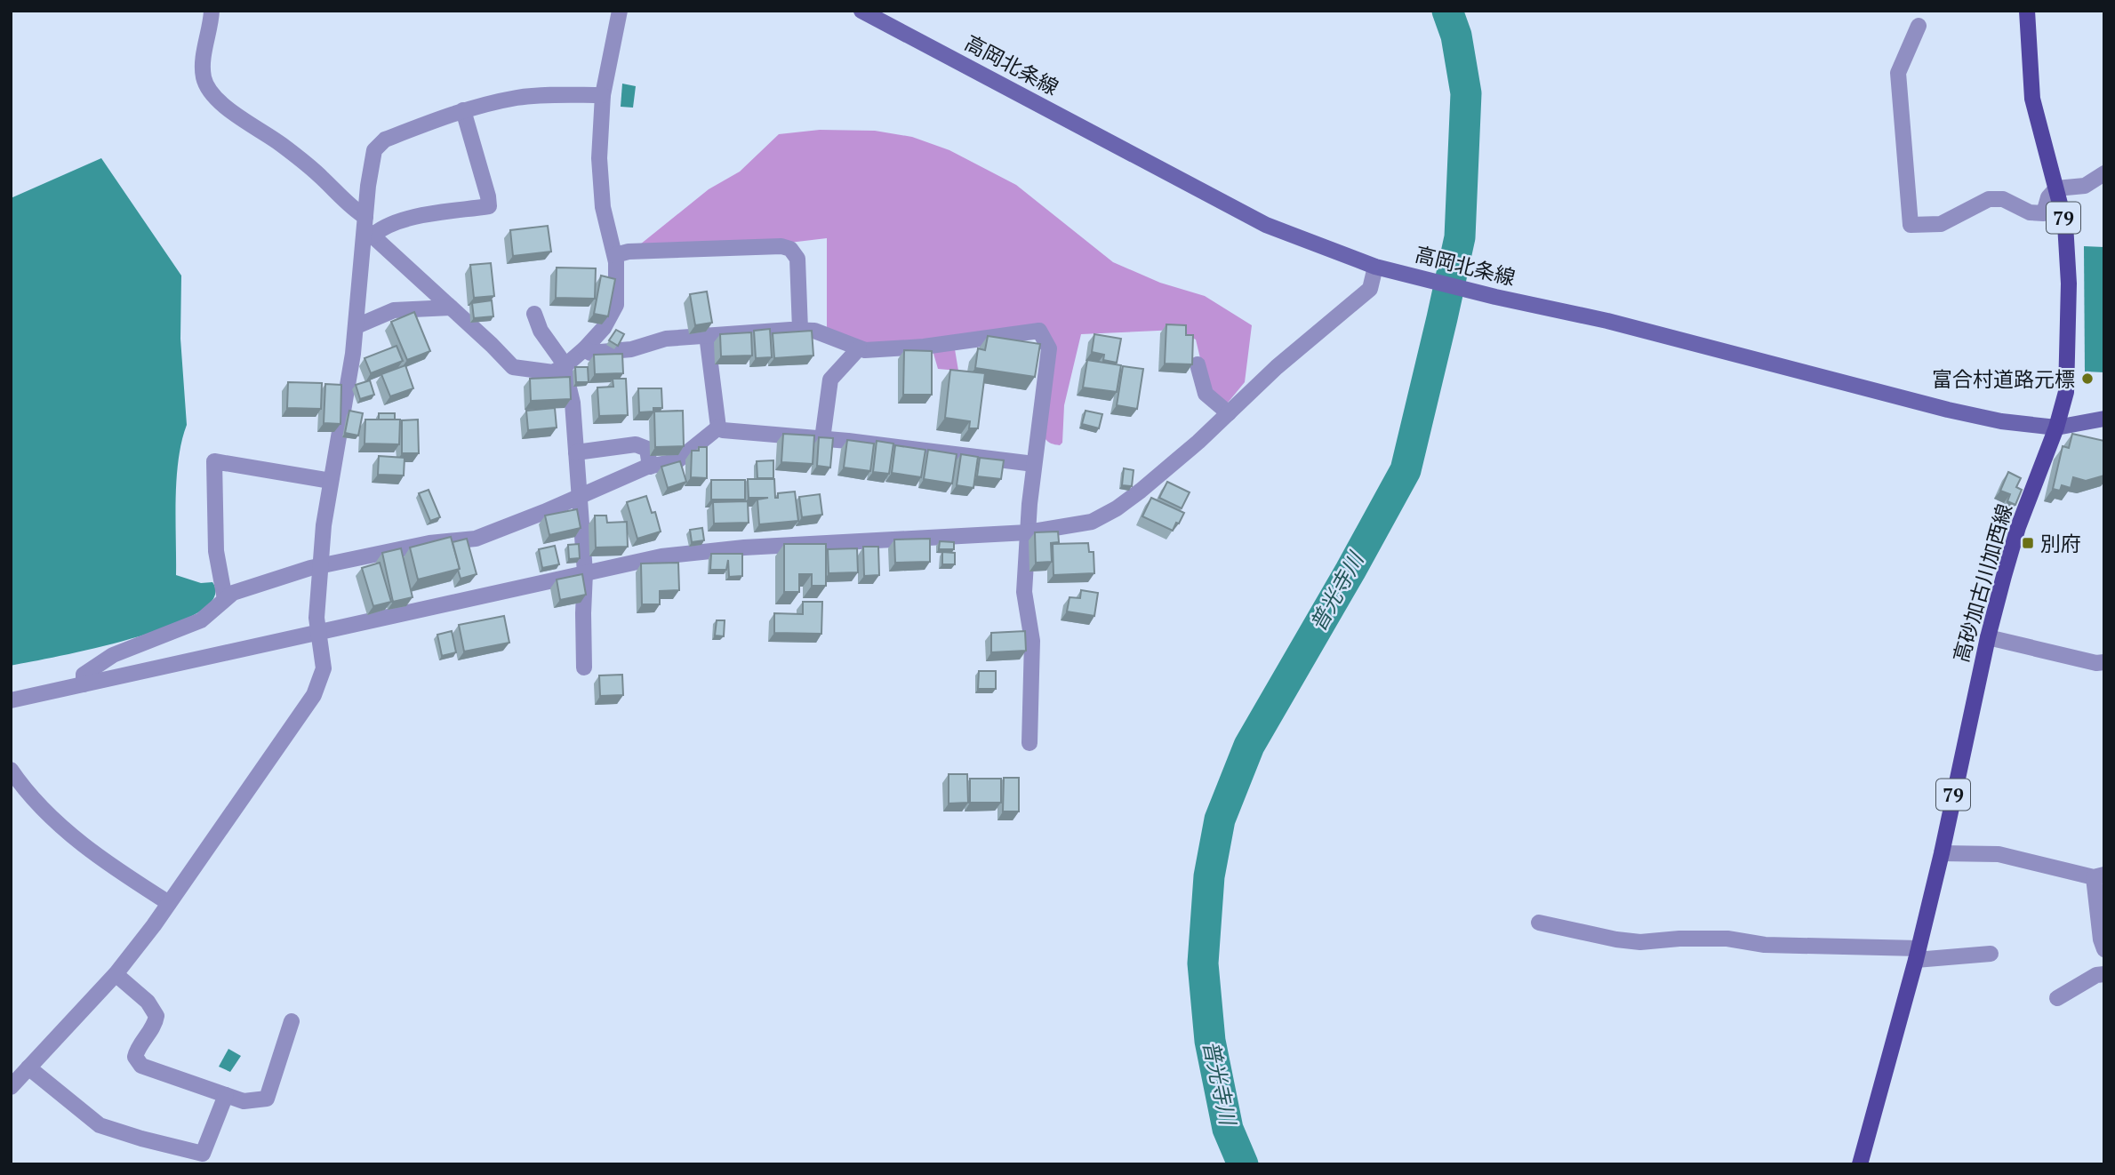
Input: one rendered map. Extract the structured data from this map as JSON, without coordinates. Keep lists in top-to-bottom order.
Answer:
{
  "streets": {
    "main road": ["高岡北条線", "79", "高砂加古川加西線"]
  },
  "crossings": [
    ["高岡北条線", "高砂加古川加西線"]
  ],
  "water": ["普光寺川"],
  "places": {
    "other": ["富合村道路元標"],
    "transit": ["別府"]
  }
}
